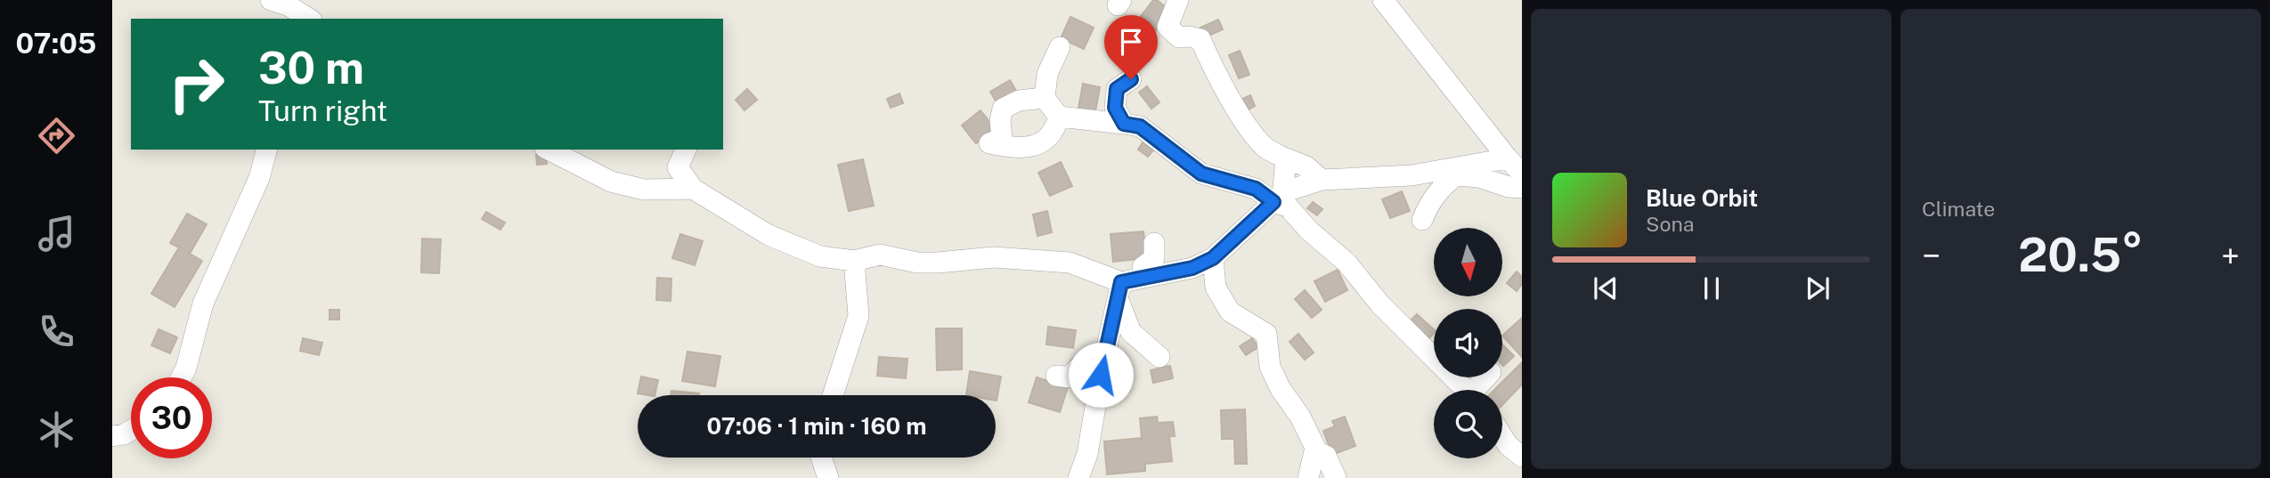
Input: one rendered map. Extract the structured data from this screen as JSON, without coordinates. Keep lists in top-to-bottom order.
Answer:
{
  "north": "bottom",
  "page": {
    "tabs": "07:05",
    "tile": "Climate",
    "turn": ["30 m", "Turn right"],
    "song": ["Blue Orbit", "Sona"],
    "heat": ["−", "20.5°", "+"],
    "limit": "30",
    "trip": "07:06 · 1 min · 160 m"
  }
}
